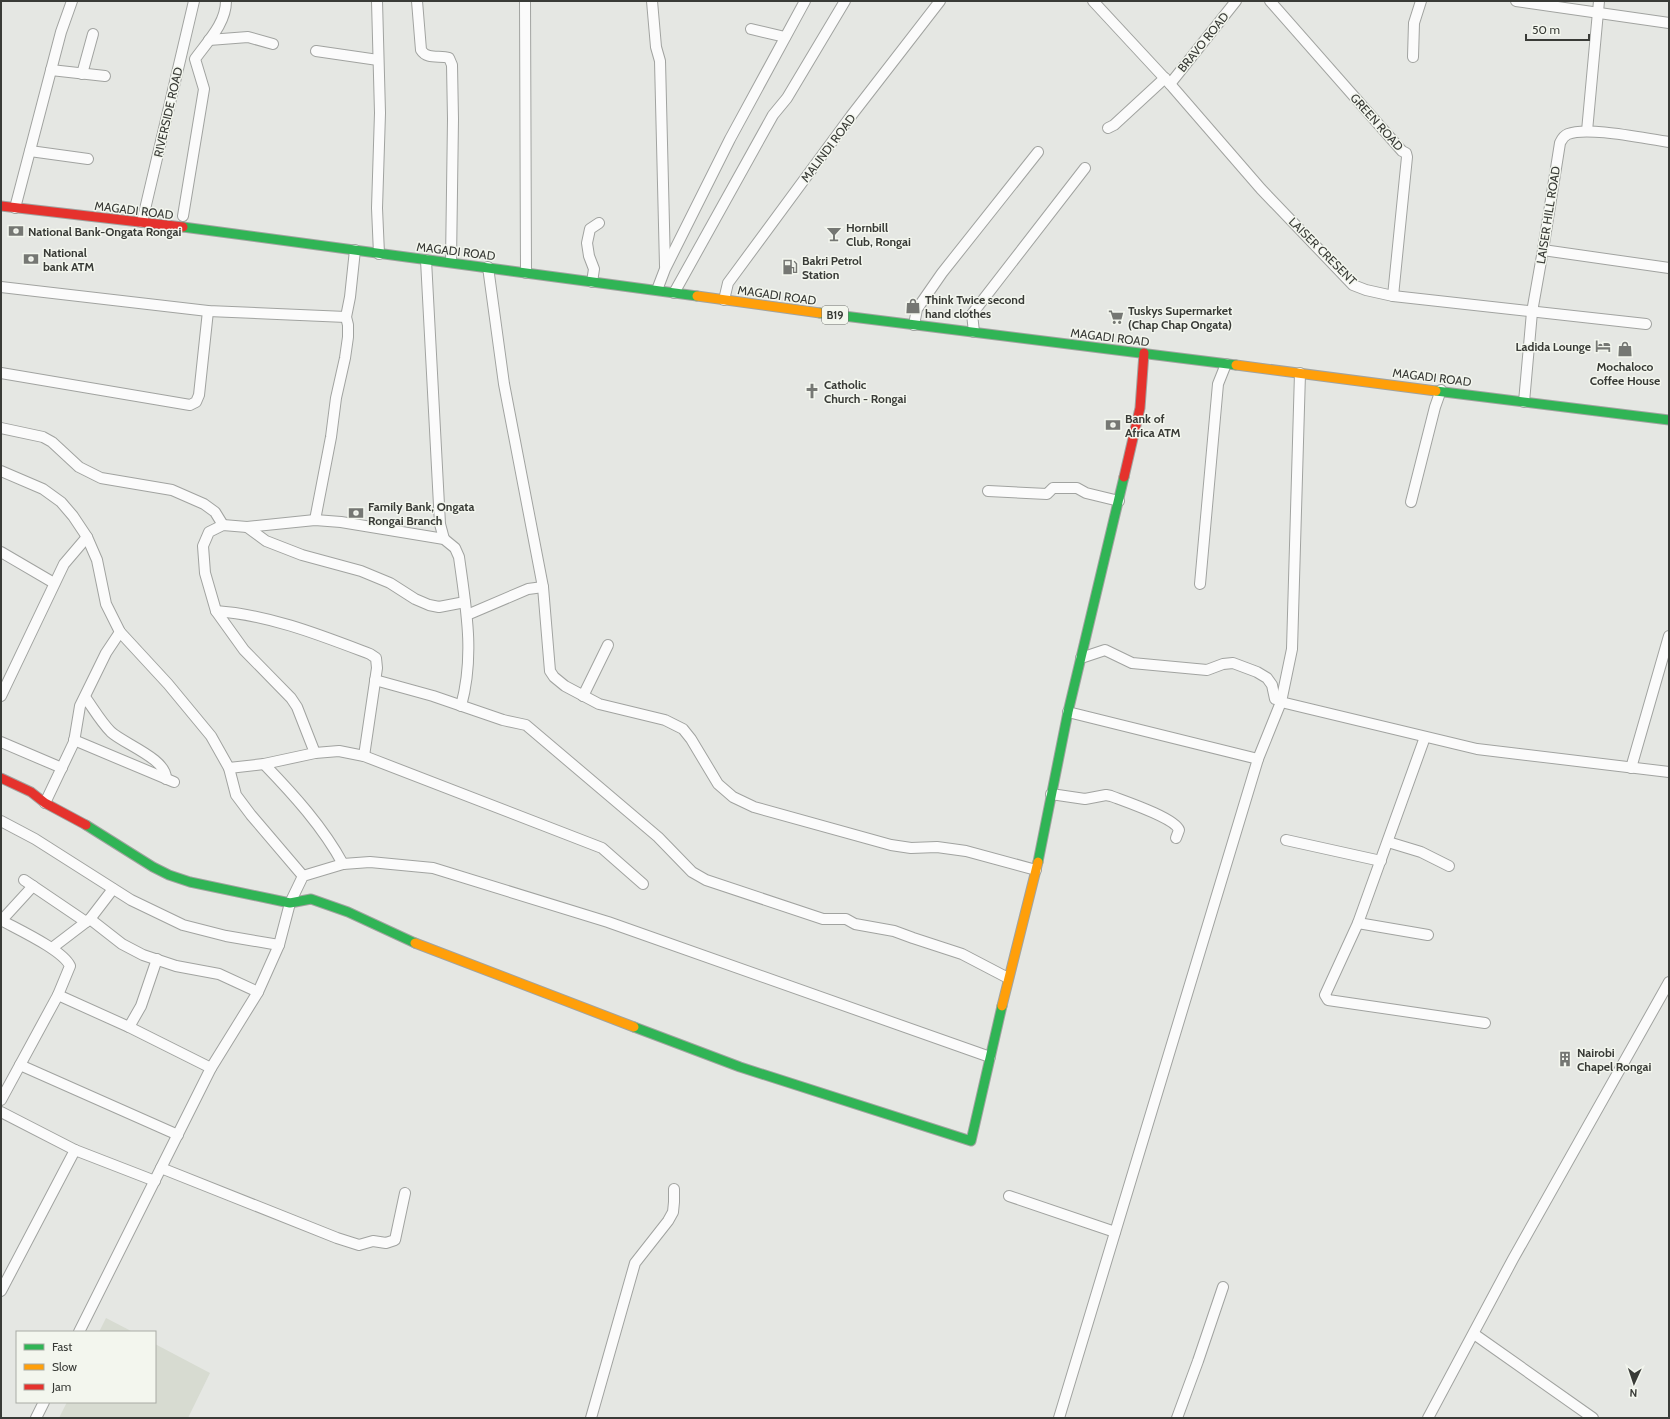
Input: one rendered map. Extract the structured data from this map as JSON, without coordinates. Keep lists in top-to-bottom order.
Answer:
{
  "streets": {
    "main road": ["MAGADI ROAD", "B19"],
    "street": [
      "BRAVO ROAD",
      "RIVERSIDE ROAD",
      "GREEN ROAD",
      "MALINDI ROAD",
      "LAISER HILL ROAD",
      "LAISER CRESENT"
    ]
  },
  "crossings": [
    ["BRAVO ROAD", "LAISER CRESENT"],
    ["RIVERSIDE ROAD", "MAGADI ROAD"],
    ["GREEN ROAD", "LAISER CRESENT"],
    ["MALINDI ROAD", "MAGADI ROAD"],
    ["MAGADI ROAD", "LAISER HILL ROAD"],
    ["LAISER HILL ROAD", "LAISER CRESENT"]
  ],
  "places": {
    "bank": [
      "National Bank-Ongata Rongai",
      "National bank ATM",
      "Bank of Africa ATM",
      "Family Bank, Ongata Rongai Branch"
    ],
    "bar": ["Hornbill Club, Rongai"],
    "fuel station": ["Bakri Petrol Station"],
    "shop": ["Think Twice second hand clothes", "Mochaloco Coffee House"],
    "supermarket": ["Tuskys Supermarket (Chap Chap Ongata)"],
    "hotel": ["Ladida Lounge"],
    "church": ["Catholic Church - Rongai"],
    "building": ["Nairobi Chapel Rongai"]
  },
  "legend": ["Fast", "Slow", "Jam"],
  "scale_bar": "50 m",
  "north": "bottom"
}
